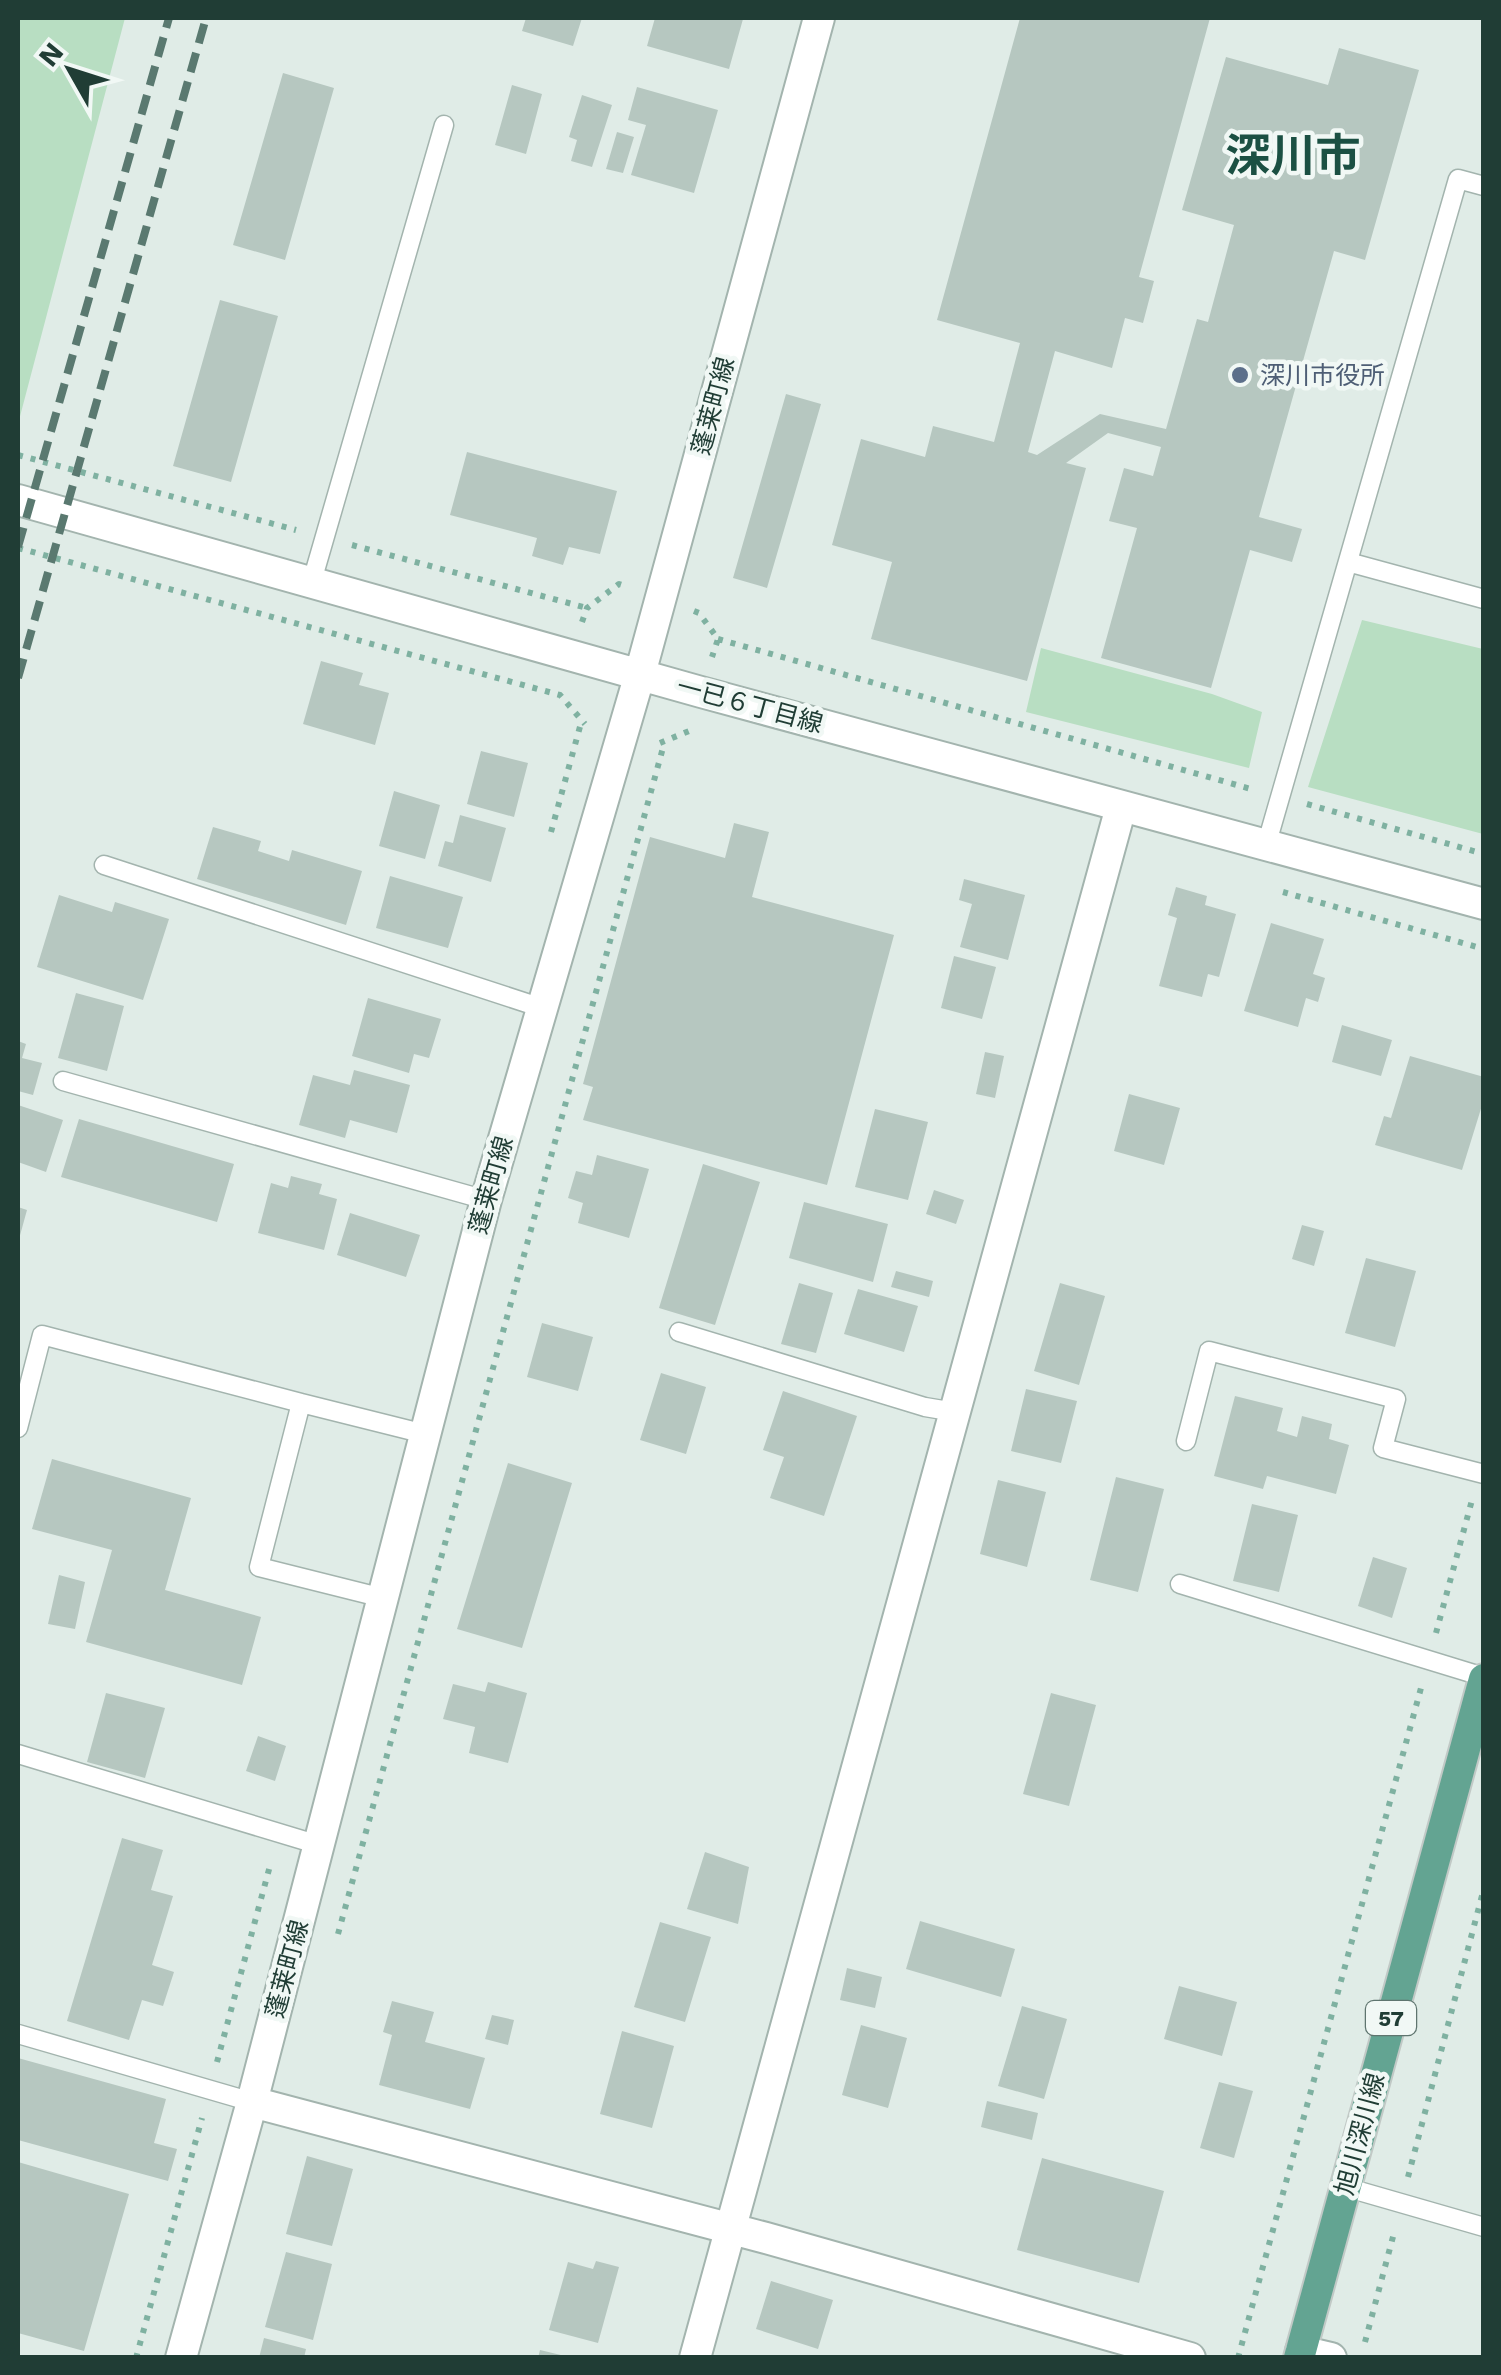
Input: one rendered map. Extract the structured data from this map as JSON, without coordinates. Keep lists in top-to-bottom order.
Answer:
{
  "streets": {
    "main road": ["57", "旭川深川線"],
    "street": ["蓬莱町線", "一已６丁目線"]
  },
  "crossings": [
    ["蓬莱町線", "一已６丁目線"]
  ],
  "districts": ["深川市"],
  "places": ["深川市役所"],
  "north": "top left"
}
